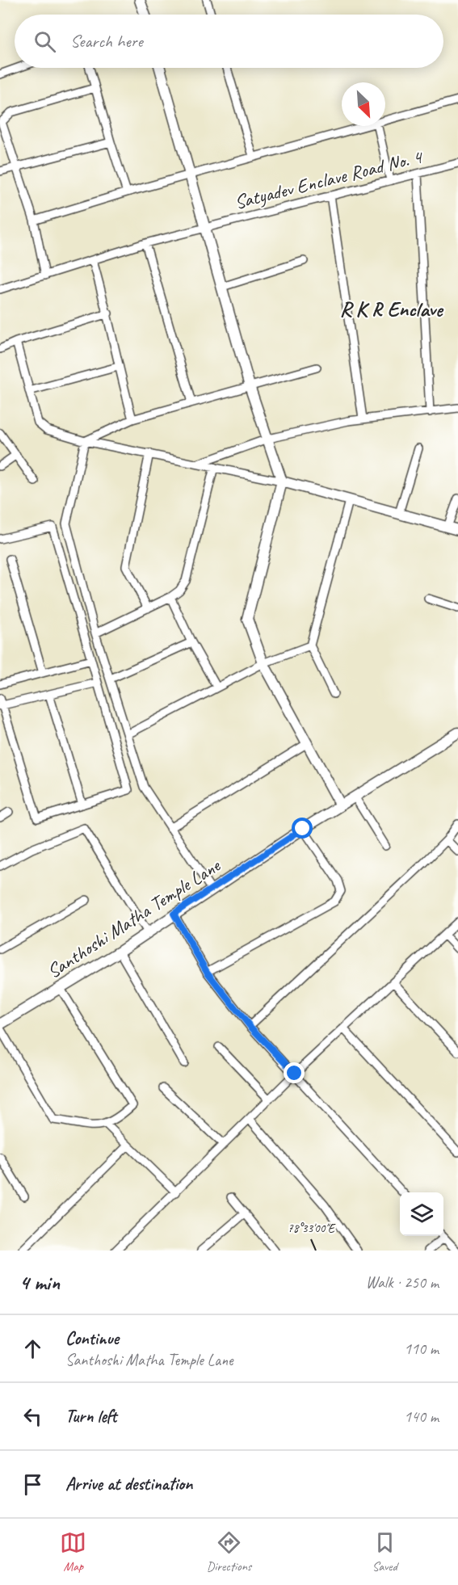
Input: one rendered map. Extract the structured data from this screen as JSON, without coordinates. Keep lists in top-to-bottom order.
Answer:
{
  "streets": {
    "street": ["Satyadev Enclave Road No. 4", "Santhoshi Matha Temple Lane"]
  },
  "districts": ["R K R Enclave"],
  "north": "bottom right",
  "page": {
    "search": "Search here",
    "heading": ["4 min", "Walk · 250 m"],
    "list": [
      ["Continue", "Santhoshi Matha Temple Lane", "110 m"],
      ["Turn left", "140 m"],
      "Arrive at destination"
    ],
    "nav": ["Map", "Directions", "Saved"]
  },
  "coordinates": ["78°33'00\"E"]
}
